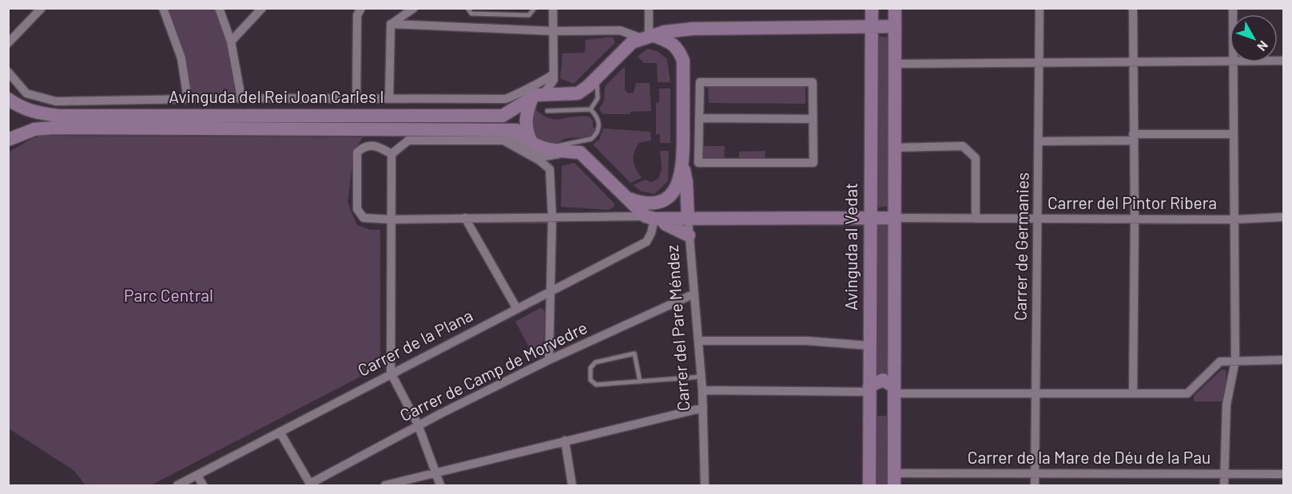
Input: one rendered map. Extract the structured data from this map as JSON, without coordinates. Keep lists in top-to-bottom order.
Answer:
{
  "streets": {
    "street": [
      "Avinguda del Rei Joan Carles I",
      "Carrer del Pintor Ribera",
      "Avinguda al Vedat",
      "Carrer de Germanies",
      "Carrer del Pare Méndez",
      "Carrer de la Plana",
      "Carrer de Camp de Morvedre",
      "Carrer de la Mare de Déu de la Pau"
    ]
  },
  "crossings": [
    ["Avinguda del Rei Joan Carles I", "Carrer del Pare Méndez"],
    ["Avinguda del Rei Joan Carles I", "Carrer de la Plana"],
    ["Carrer del Pintor Ribera", "Carrer de Germanies"],
    ["Carrer de Germanies", "Carrer de la Mare de Déu de la Pau"],
    ["Carrer del Pare Méndez", "Carrer de Camp de Morvedre"]
  ],
  "parks": ["Parc Central"],
  "north": "bottom right"
}
